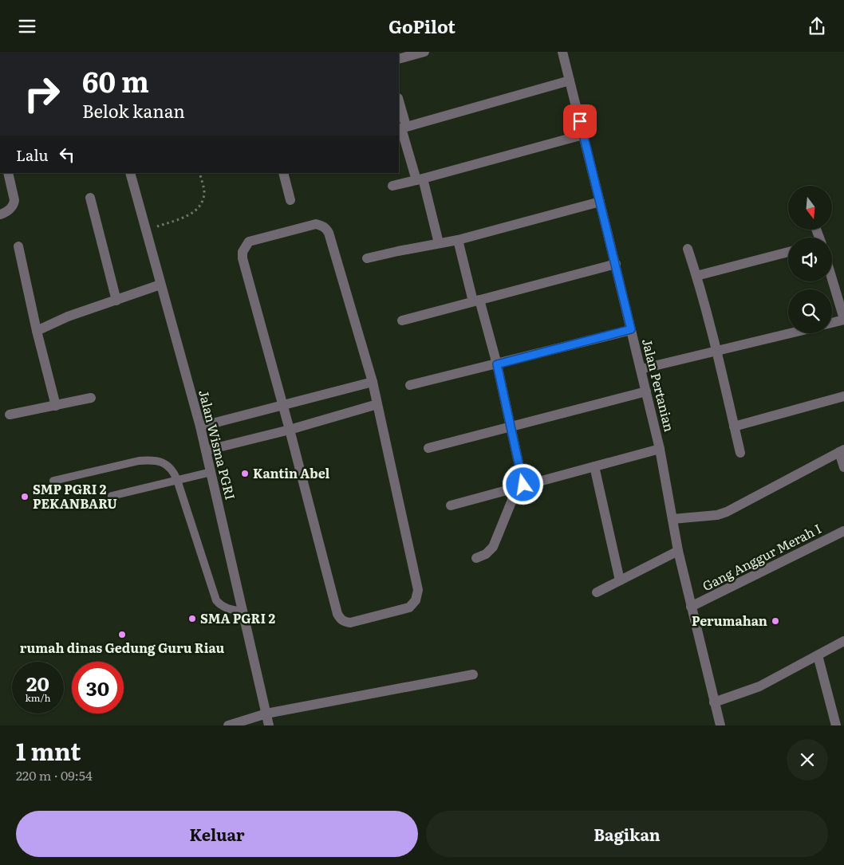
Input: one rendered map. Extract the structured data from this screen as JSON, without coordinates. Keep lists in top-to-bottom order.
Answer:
{
  "streets": {
    "street": ["Jalan Pertanian", "Jalan Wisma PGRI", "Gang Anggur Merah I"]
  },
  "crossings": [
    ["Jalan Pertanian", "Gang Anggur Merah I"]
  ],
  "places": [
    "Kantin Abel",
    "SMP PGRI 2 PEKANBARU",
    "SMA PGRI 2",
    "Perumahan",
    "rumah dinas Gedung Guru Riau"
  ],
  "north": "bottom",
  "page": {
    "header": "GoPilot",
    "turn": ["60 m", "Belok kanan"],
    "then": "Lalu",
    "speed": "20 km/h",
    "limit": "30",
    "heading": ["1 mnt", "220 m · 09:54"],
    "buttons": ["Keluar", "Bagikan"]
  }
}
